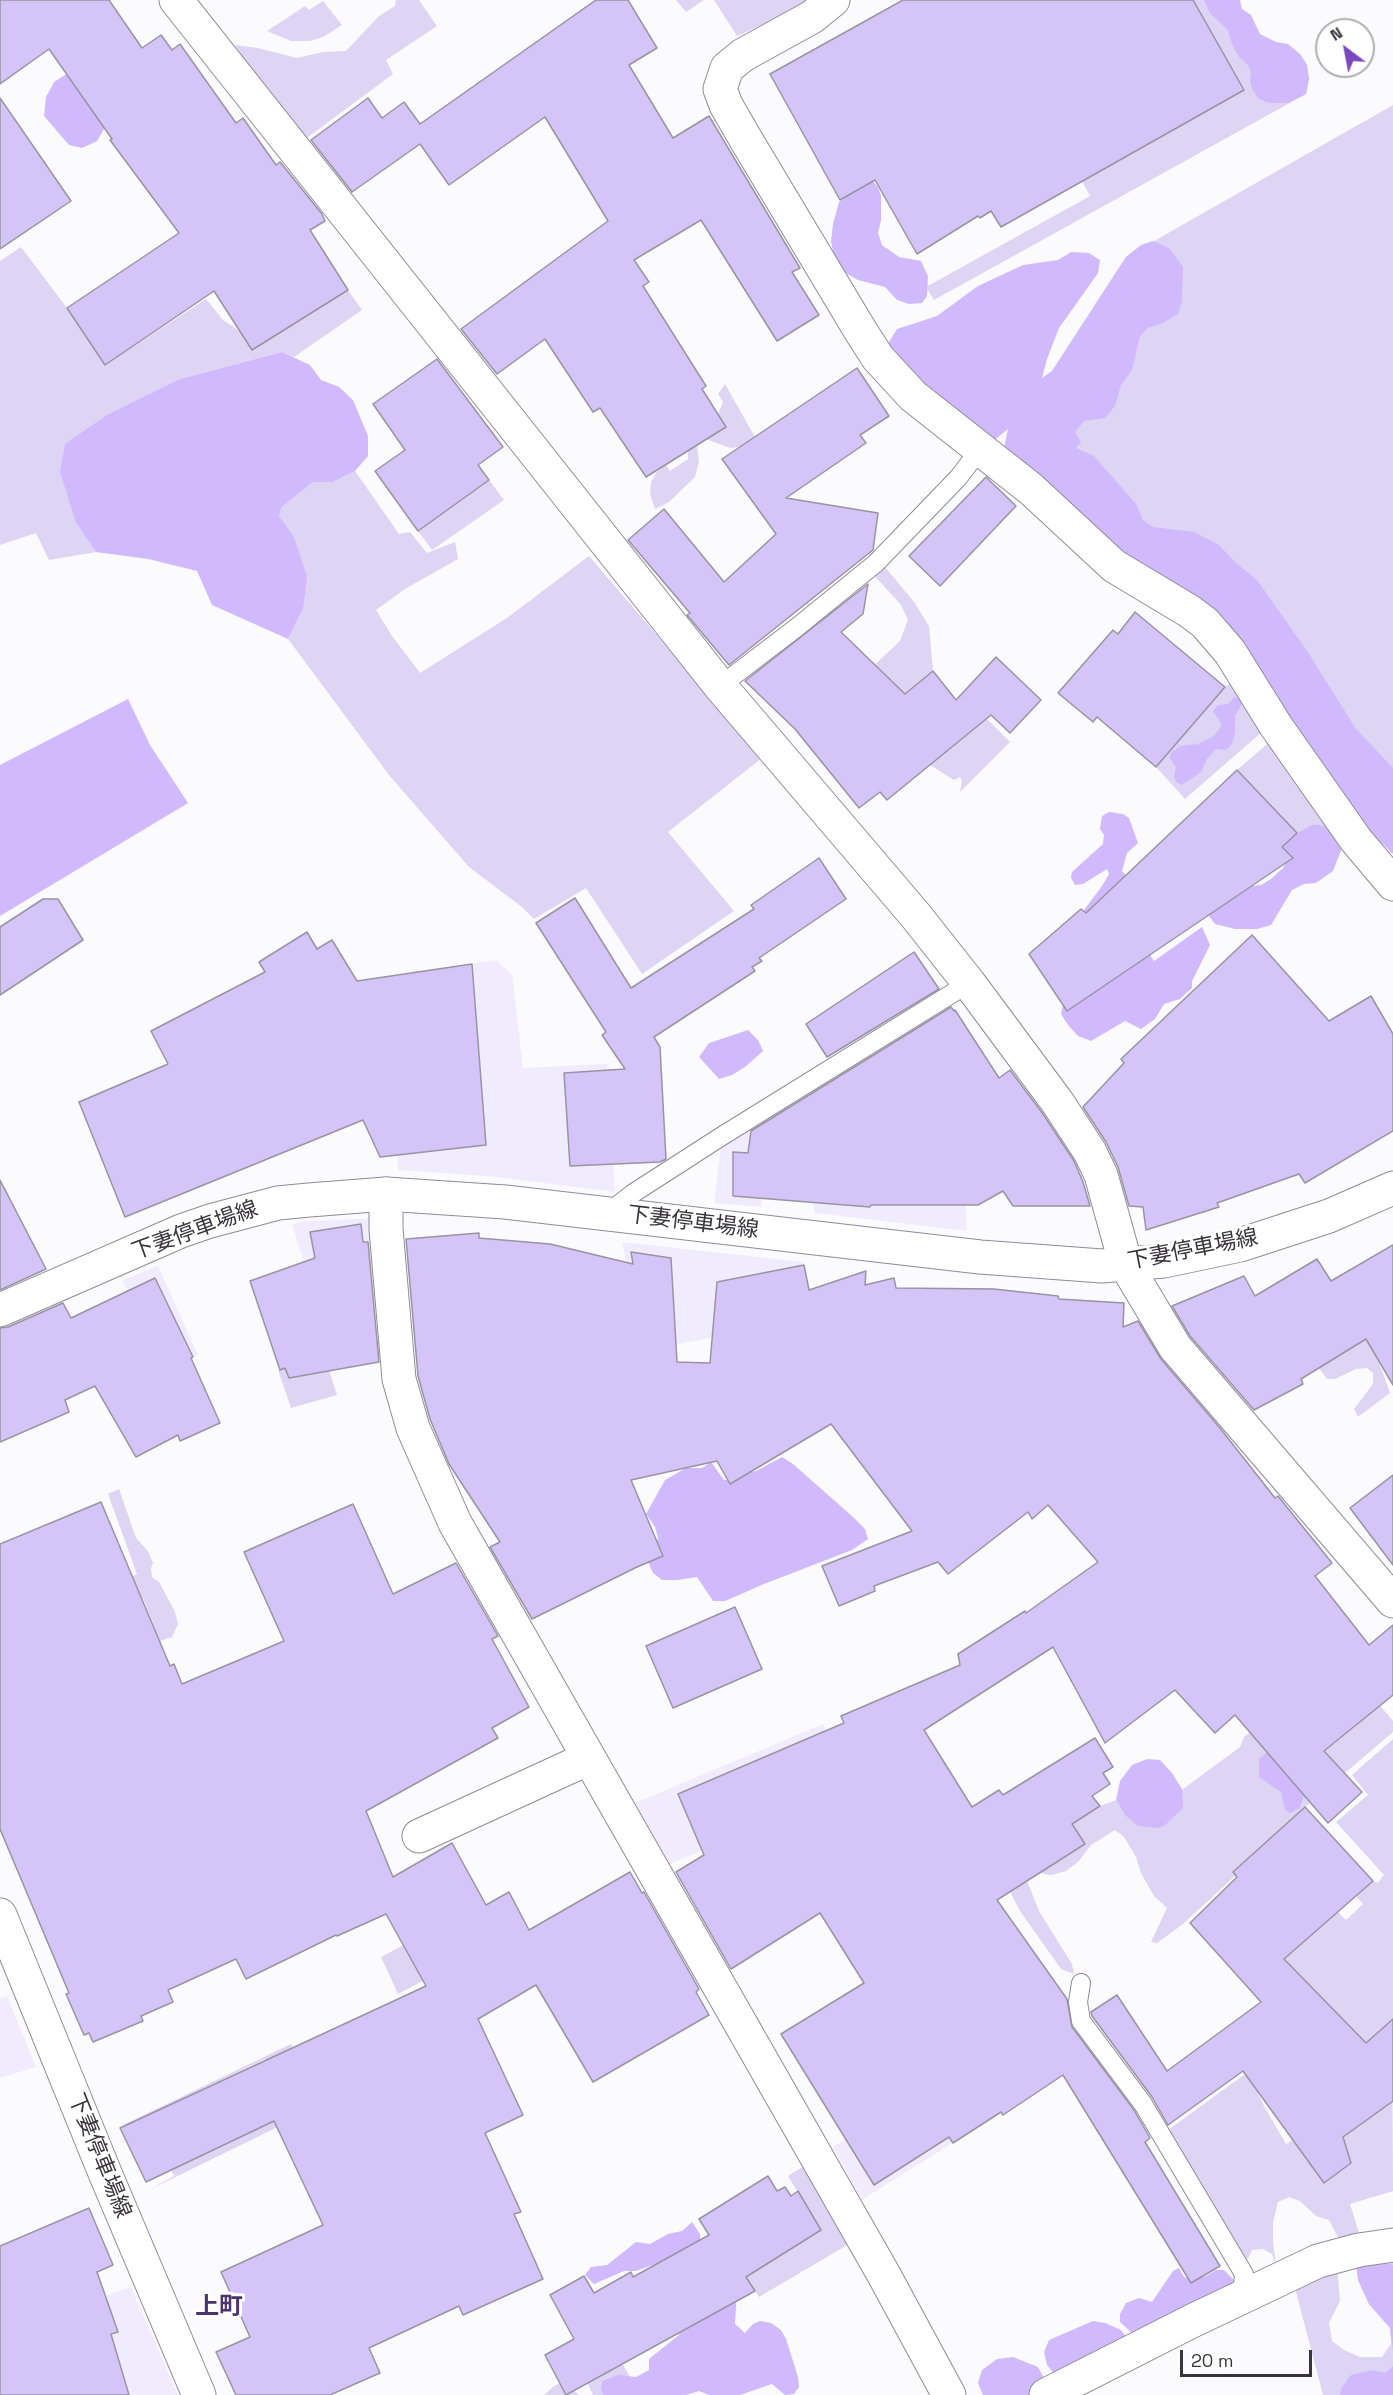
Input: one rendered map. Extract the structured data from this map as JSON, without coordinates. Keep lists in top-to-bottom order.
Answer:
{
  "streets": {
    "street": ["下妻停車場線"]
  },
  "districts": ["上町"],
  "scale_bar": "20 m",
  "north": "top left"
}
